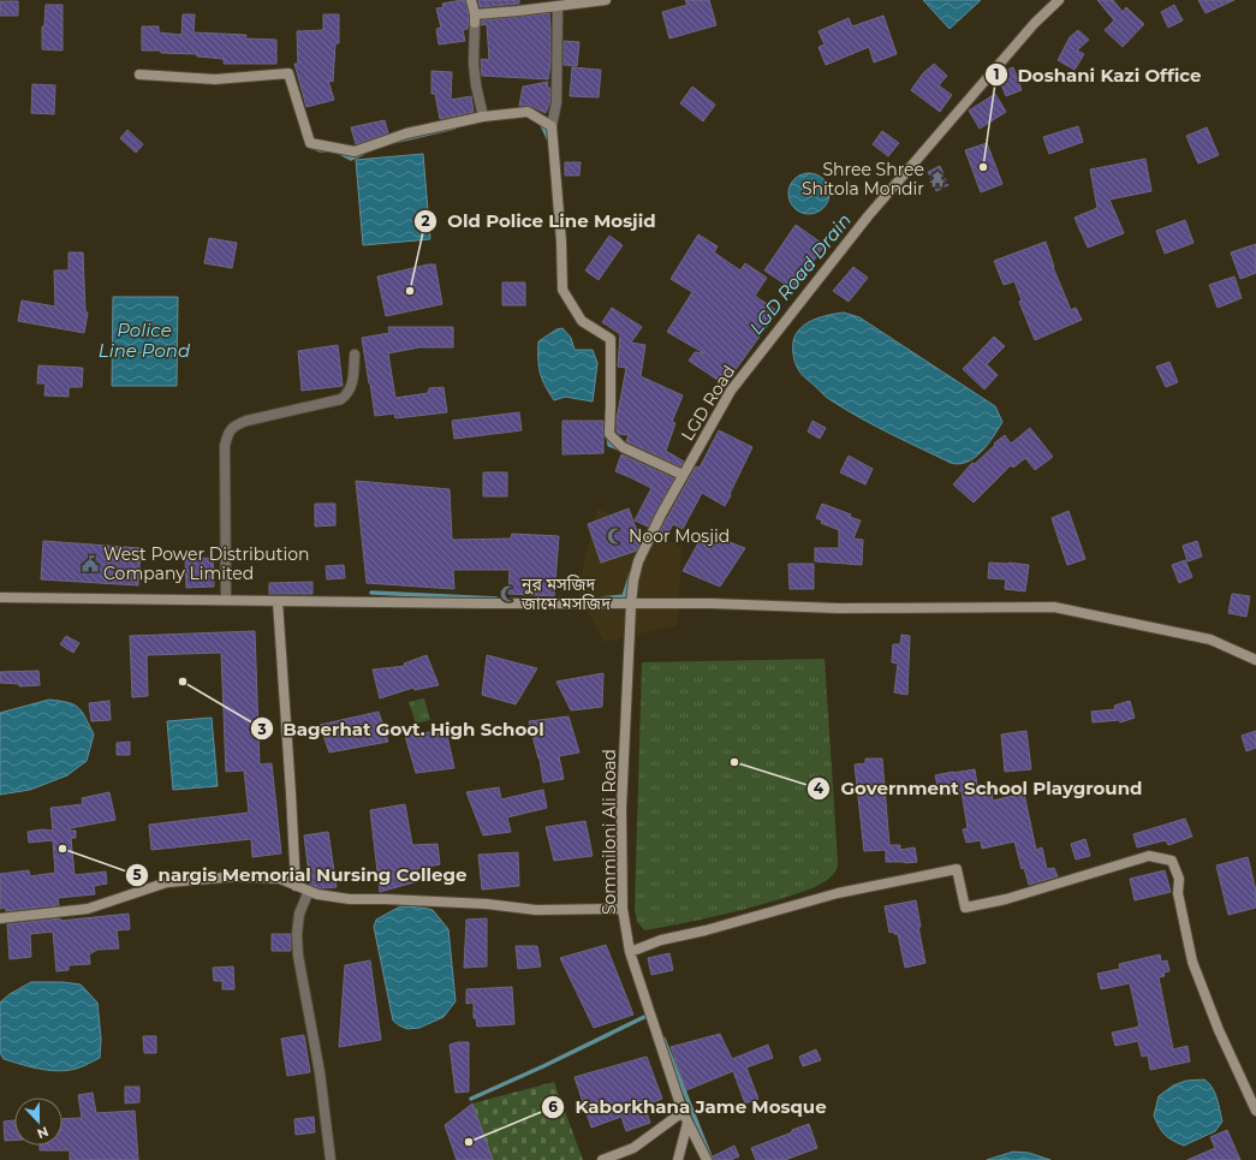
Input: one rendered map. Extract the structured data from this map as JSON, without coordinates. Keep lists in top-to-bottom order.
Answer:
{
  "streets": {
    "street": ["LGD Road", "Sommiloni Ali Road"]
  },
  "crossings": [
    ["LGD Road", "Sommiloni Ali Road"]
  ],
  "water": ["LGD Road Drain", "Police Line Pond"],
  "places": {
    "other": [
      "Doshani Kazi Office",
      "Old Police Line Mosjid",
      "Bagerhat Govt. High School",
      "Government School Playground",
      "nargis Memorial Nursing College",
      "Kaborkhana Jame Mosque"
    ],
    "temple": ["Shree Shree Shitola Mondir"],
    "mosque": ["Noor Mosjid", "নুর মসজিদ জামে মসজিদ"],
    "public building": ["West Power Distribution Company Limited"]
  },
  "north": "bottom"
}
